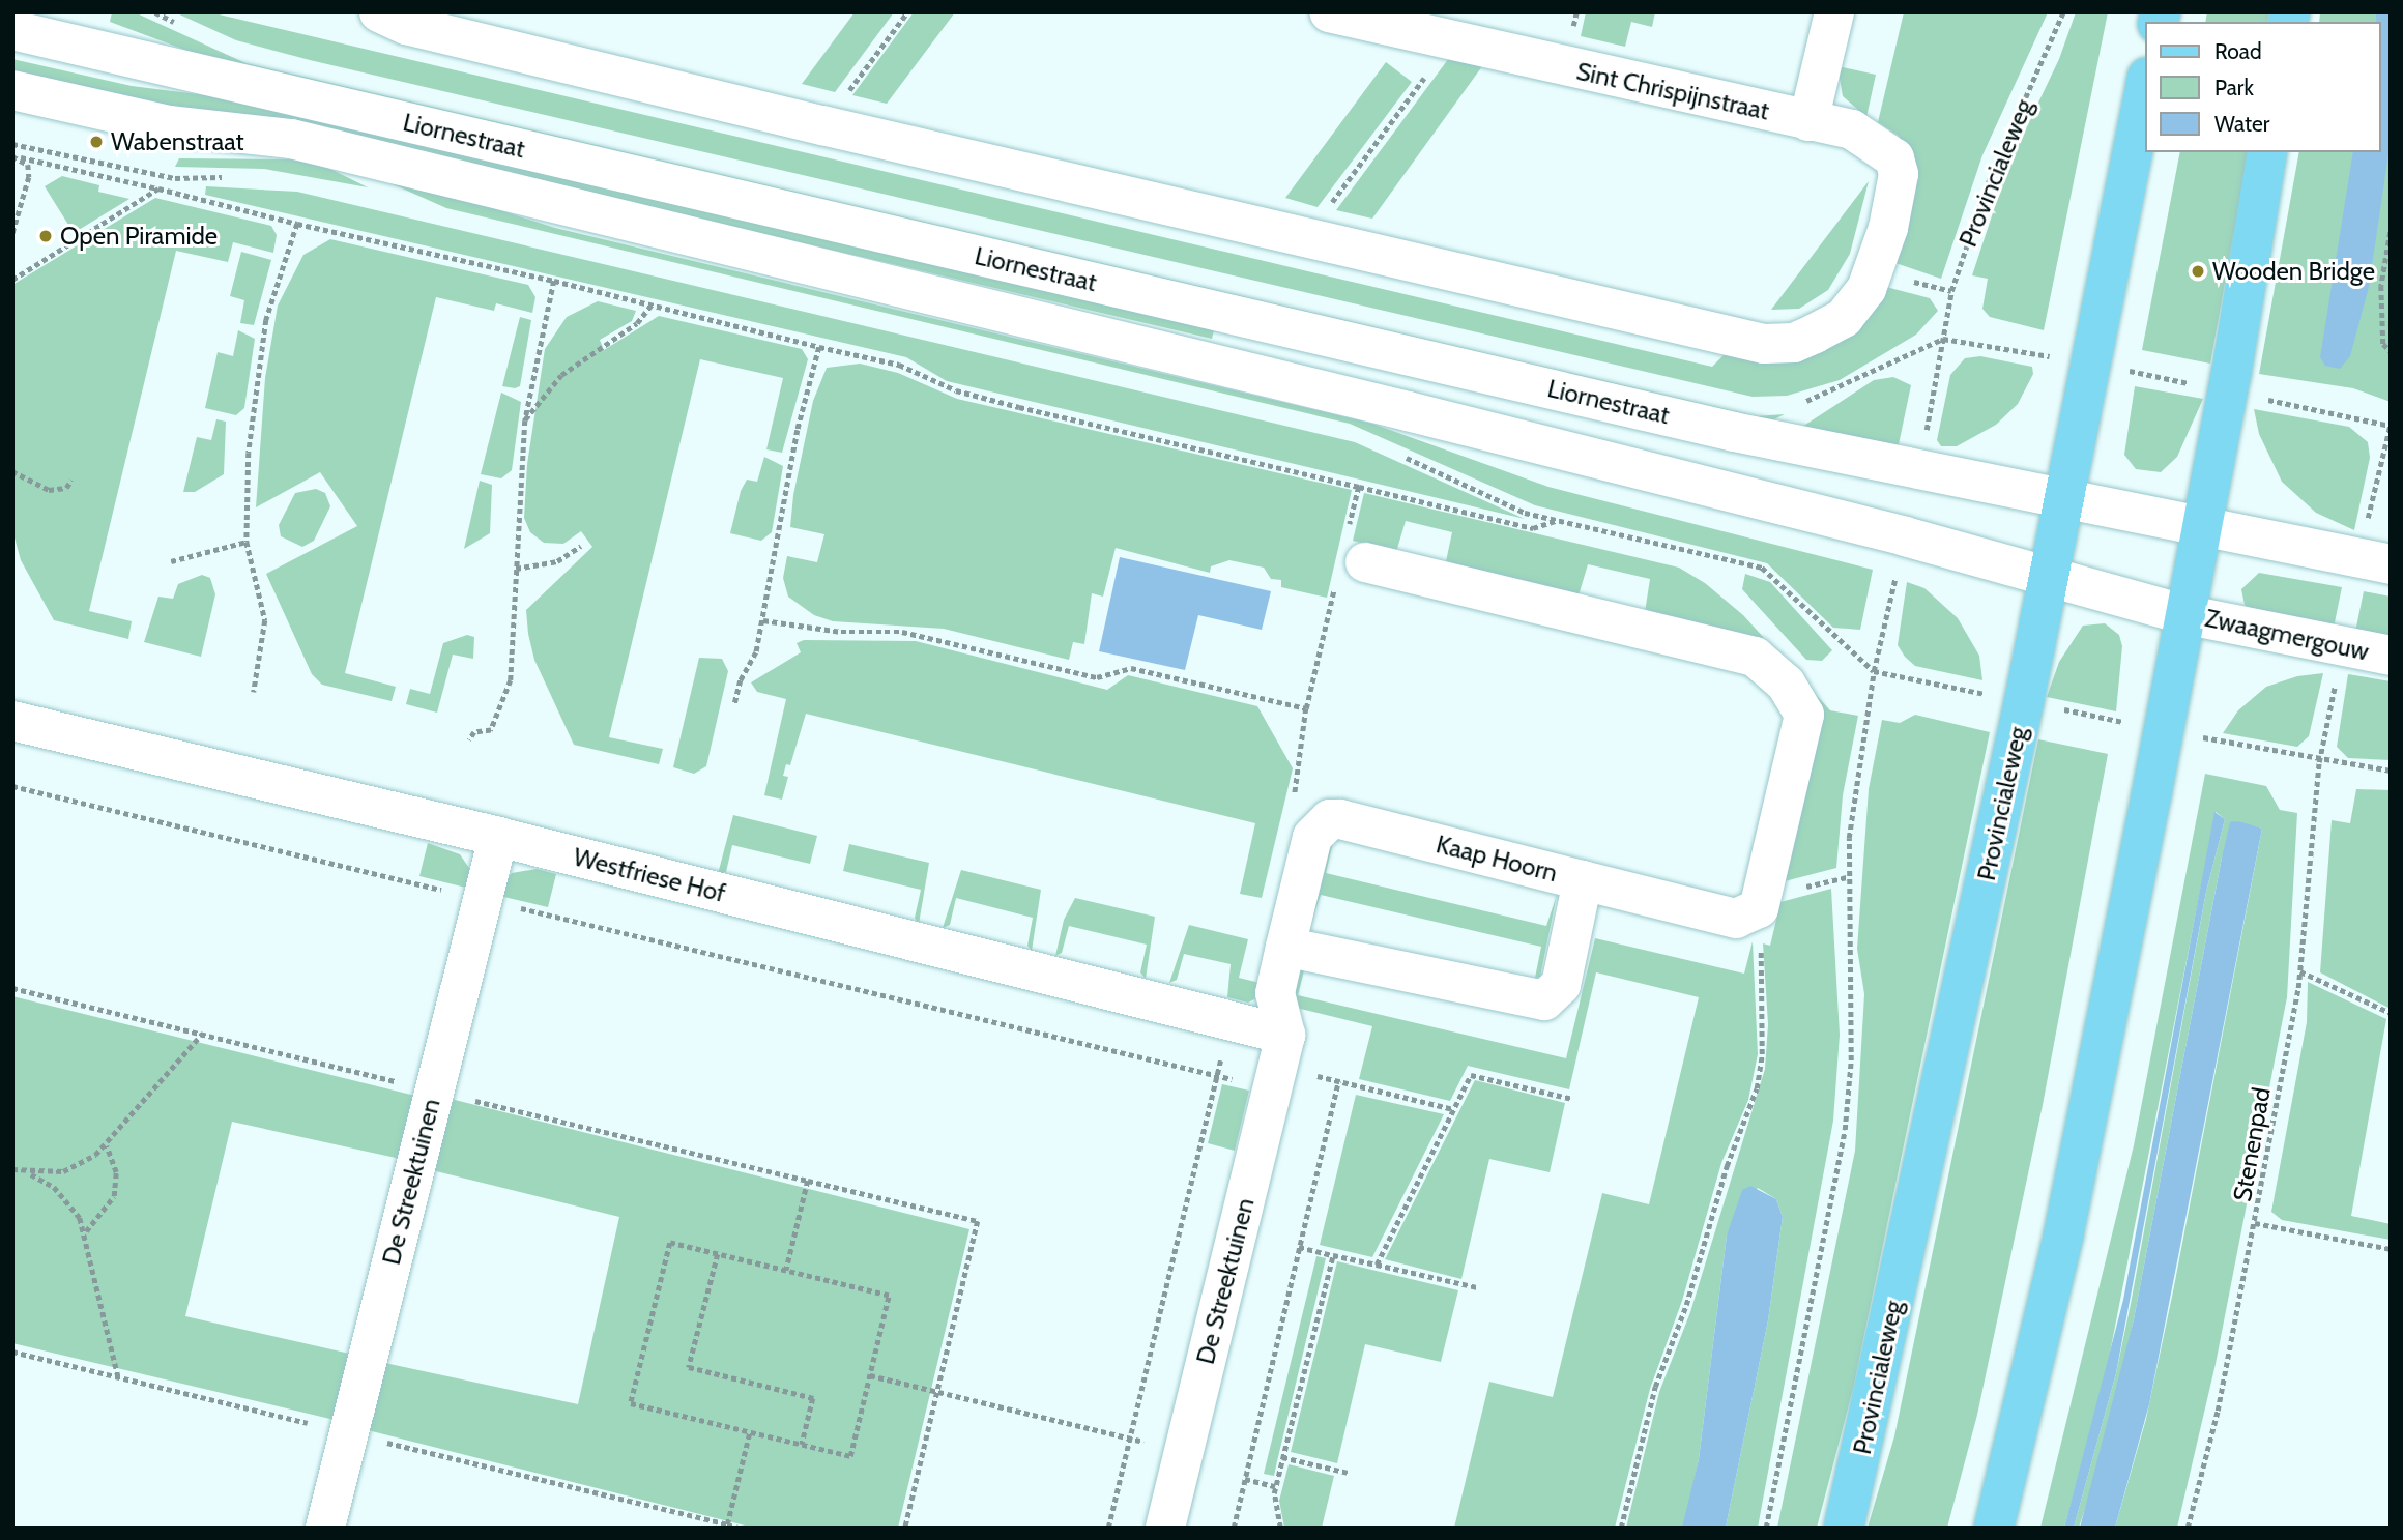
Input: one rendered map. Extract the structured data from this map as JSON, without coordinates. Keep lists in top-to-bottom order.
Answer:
{
  "streets": {
    "main road": ["Provincialeweg"],
    "street": [
      "Sint Chrispijnstraat",
      "Liornestraat",
      "Zwaagmergouw",
      "Kaap Hoorn",
      "Westfriese Hof",
      "De Streektuinen"
    ],
    "path": ["Stenenpad"]
  },
  "crossings": [
    ["Liornestraat", "Provincialeweg"],
    ["Liornestraat", "Zwaagmergouw"],
    ["Westfriese Hof", "De Streektuinen"]
  ],
  "places": ["Wabenstraat", "Open Piramide", "Wooden Bridge"],
  "legend": ["Road", "Park", "Water"]
}
